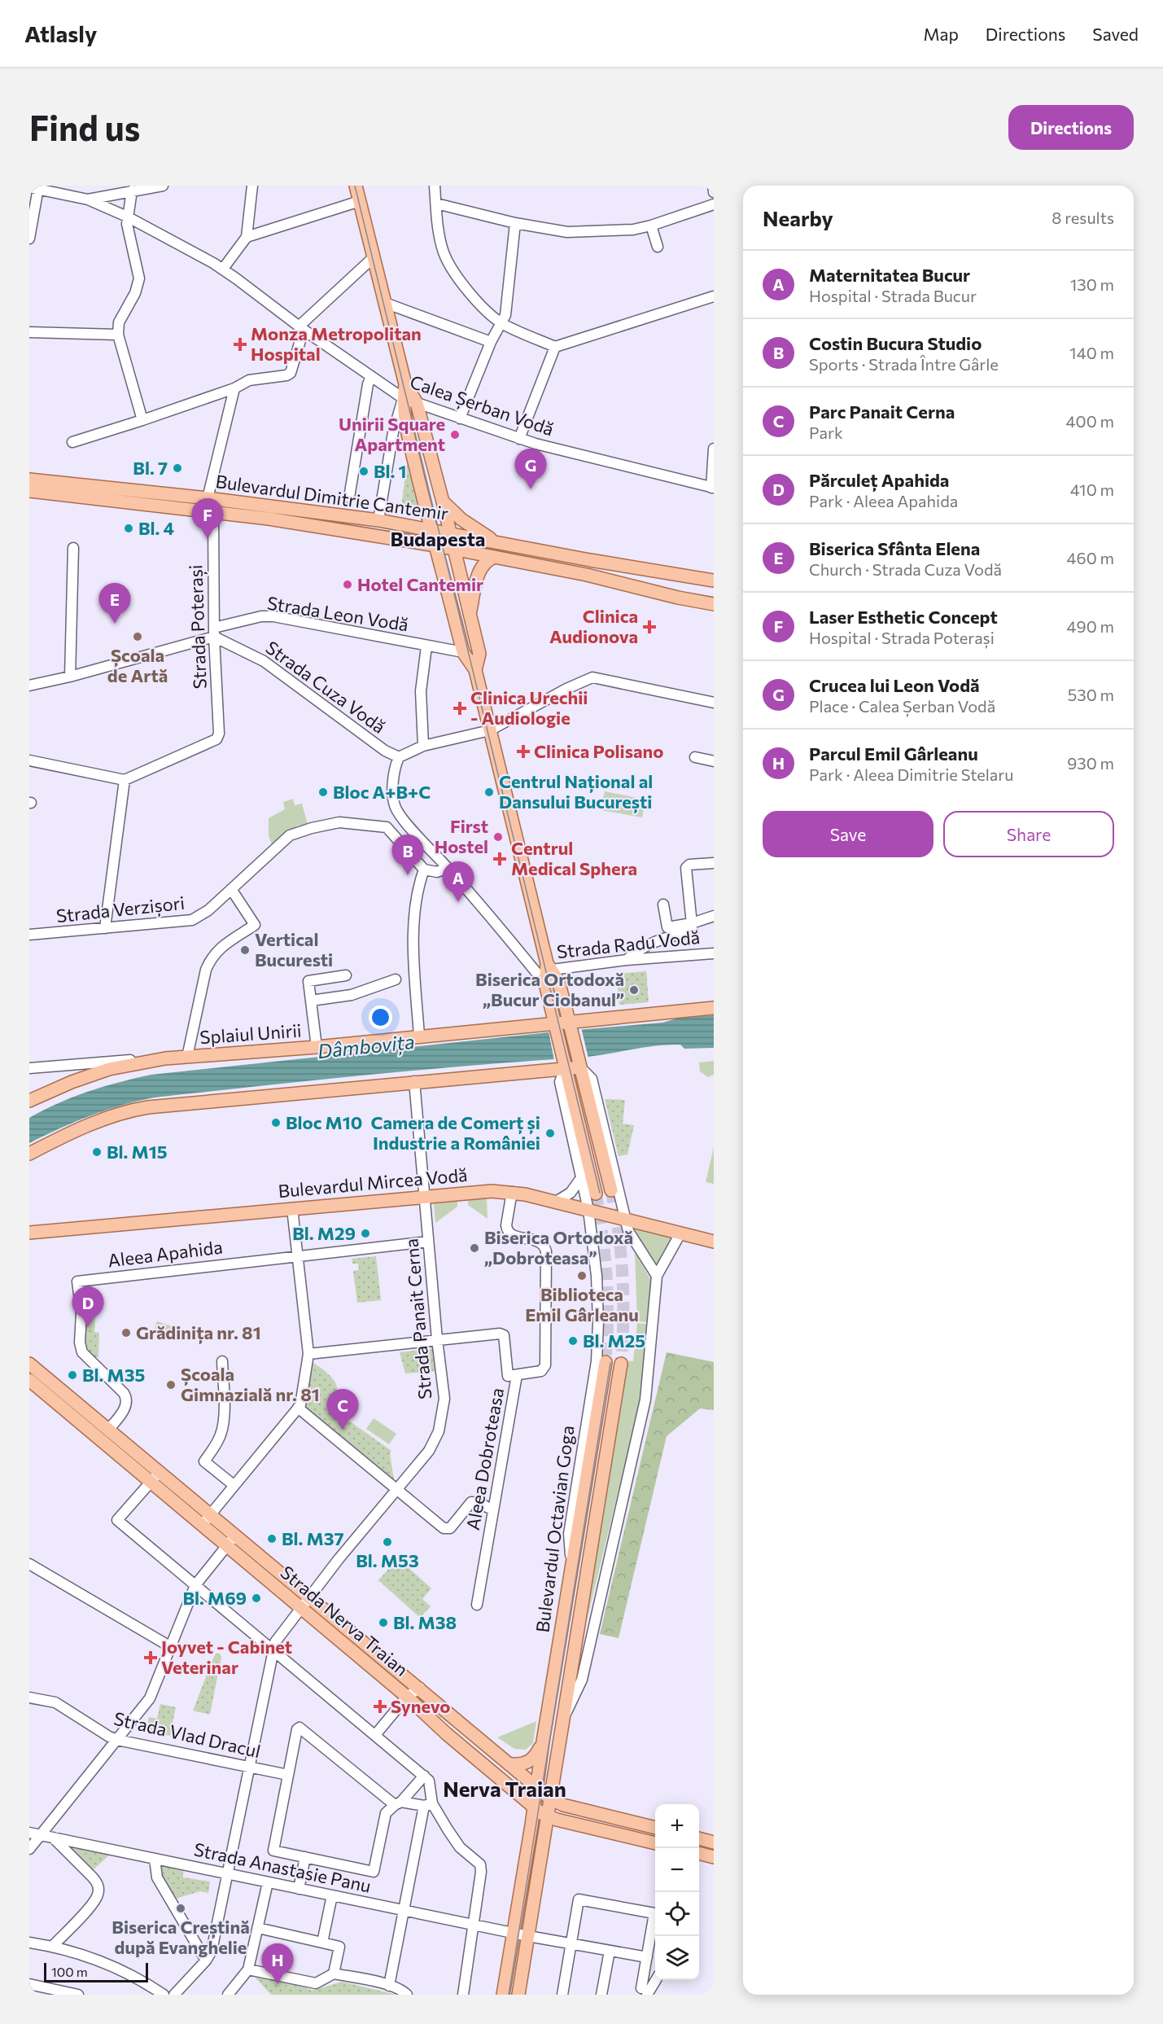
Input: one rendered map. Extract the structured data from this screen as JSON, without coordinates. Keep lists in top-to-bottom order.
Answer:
{
  "streets": {
    "main road": [
      "Bulevardul Dimitrie Cantemir",
      "Splaiul Unirii",
      "Bulevardul Mircea Vodă",
      "Bulevardul Octavian Goga",
      "Strada Nerva Traian"
    ],
    "street": [
      "Calea Șerban Vodă",
      "Strada Leon Vodă",
      "Strada Poterași",
      "Strada Cuza Vodă",
      "Strada Verzișori",
      "Strada Radu Vodă",
      "Aleea Apahida",
      "Strada Panait Cerna",
      "Aleea Dobroteasa",
      "Strada Vlad Dracul",
      "Strada Anastasie Panu"
    ]
  },
  "crossings": [
    ["Bulevardul Dimitrie Cantemir", "Strada Poterași"],
    ["Strada Leon Vodă", "Strada Poterași"],
    ["Strada Leon Vodă", "Strada Cuza Vodă"],
    ["Strada Poterași", "Strada Cuza Vodă"],
    ["Bulevardul Mircea Vodă", "Strada Panait Cerna"],
    ["Bulevardul Mircea Vodă", "Aleea Dobroteasa"],
    ["Bulevardul Mircea Vodă", "Bulevardul Octavian Goga"],
    ["Aleea Apahida", "Strada Panait Cerna"],
    ["Aleea Apahida", "Strada Nerva Traian"],
    ["Strada Panait Cerna", "Strada Nerva Traian"],
    ["Strada Panait Cerna", "Strada Vlad Dracul"],
    ["Strada Panait Cerna", "Strada Anastasie Panu"],
    ["Bulevardul Octavian Goga", "Strada Nerva Traian"],
    ["Bulevardul Octavian Goga", "Strada Anastasie Panu"]
  ],
  "districts": ["Budapesta", "Nerva Traian"],
  "water": ["Dâmbovița"],
  "places": {
    "health": [
      "Monza Metropolitan Hospital",
      "Clinica Audionova",
      "Clinica Urechii - Audiologie",
      "Clinica Polisano",
      "Centrul Medical Sphera",
      "Joyvet - Cabinet Veterinar",
      "Synevo"
    ],
    "other": [
      "Unirii Square Apartment",
      "Bl. 7",
      "Bl. 1",
      "Bl. 4",
      "Hotel Cantemir",
      "Școala de Artă",
      "Bloc A+B+C",
      "Centrul Național al Dansului București",
      "First Hostel",
      "Vertical Bucuresti",
      "Biserica Ortodoxă „Bucur Ciobanul”",
      "Bloc M10",
      "Camera de Comerț și Industrie a României",
      "Bl. M15",
      "Bl. M29",
      "Biserica Ortodoxă „Dobroteasa”",
      "Biblioteca Emil Gârleanu",
      "Grădinița nr. 81",
      "Bl. M25",
      "Bl. M35",
      "Școala Gimnazială nr. 81",
      "Bl. M37",
      "Bl. M53",
      "Bl. M69",
      "Bl. M38",
      "Biserica Creștină după Evanghelie"
    ]
  },
  "scale_bar": "100 m",
  "page": {
    "header": "Atlasly",
    "nav": ["Map", "Directions", "Saved"],
    "buttons": [
      "Directions",
      ["Save", "Share"]
    ],
    "title": "Find us",
    "heading": ["Nearby", "8 results"],
    "list": [
      {
        "mark": "A",
        "name": "Maternitatea Bucur",
        "note": "Hospital · Strada Bucur",
        "value": "130 m"
      },
      {
        "mark": "B",
        "name": "Costin Bucura Studio",
        "note": "Sports · Strada Între Gârle",
        "value": "140 m"
      },
      {
        "mark": "C",
        "name": "Parc Panait Cerna",
        "note": "Park",
        "value": "400 m"
      },
      {
        "mark": "D",
        "name": "Părculeț Apahida",
        "note": "Park · Aleea Apahida",
        "value": "410 m"
      },
      {
        "mark": "E",
        "name": "Biserica Sfânta Elena",
        "note": "Church · Strada Cuza Vodă",
        "value": "460 m"
      },
      {
        "mark": "F",
        "name": "Laser Esthetic Concept",
        "note": "Hospital · Strada Poterași",
        "value": "490 m"
      },
      {
        "mark": "G",
        "name": "Crucea lui Leon Vodă",
        "note": "Place · Calea Șerban Vodă",
        "value": "530 m"
      },
      {
        "mark": "H",
        "name": "Parcul Emil Gârleanu",
        "note": "Park · Aleea Dimitrie Stelaru",
        "value": "930 m"
      }
    ],
    "pins": [
      "G",
      "F",
      "E",
      "B",
      "A",
      "D",
      "C",
      "H"
    ],
    "map_buttons": ["+", "−"],
    "scale": "100 m"
  }
}
